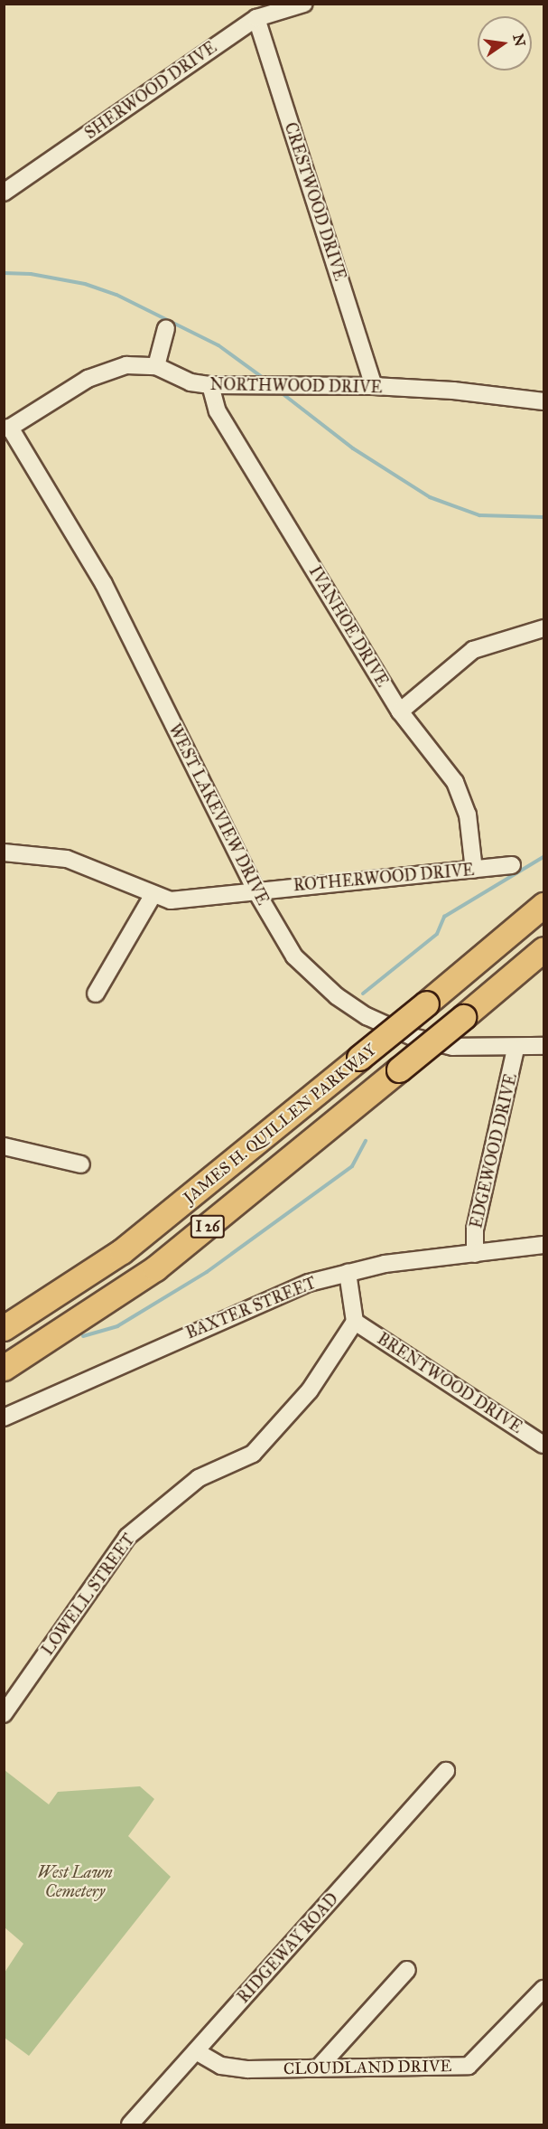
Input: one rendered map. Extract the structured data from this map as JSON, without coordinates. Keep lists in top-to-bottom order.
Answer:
{
  "streets": {
    "highway": ["JAMES H. QUILLEN PARKWAY", "I 26"],
    "street": [
      "SHERWOOD DRIVE",
      "CRESTWOOD DRIVE",
      "NORTHWOOD DRIVE",
      "IVANHOE DRIVE",
      "WEST LAKEVIEW DRIVE",
      "ROTHERWOOD DRIVE",
      "EDGEWOOD DRIVE",
      "BAXTER STREET",
      "BRENTWOOD DRIVE",
      "LOWELL STREET",
      "RIDGEWAY ROAD",
      "CLOUDLAND DRIVE"
    ]
  },
  "crossings": [
    ["SHERWOOD DRIVE", "CRESTWOOD DRIVE"],
    ["CRESTWOOD DRIVE", "NORTHWOOD DRIVE"],
    ["NORTHWOOD DRIVE", "IVANHOE DRIVE"],
    ["NORTHWOOD DRIVE", "WEST LAKEVIEW DRIVE"],
    ["IVANHOE DRIVE", "ROTHERWOOD DRIVE"],
    ["WEST LAKEVIEW DRIVE", "ROTHERWOOD DRIVE"],
    ["WEST LAKEVIEW DRIVE", "EDGEWOOD DRIVE"],
    ["EDGEWOOD DRIVE", "BAXTER STREET"],
    ["BRENTWOOD DRIVE", "LOWELL STREET"],
    ["RIDGEWAY ROAD", "CLOUDLAND DRIVE"]
  ],
  "parks": ["West Lawn Cemetery"],
  "north": "right"
}
